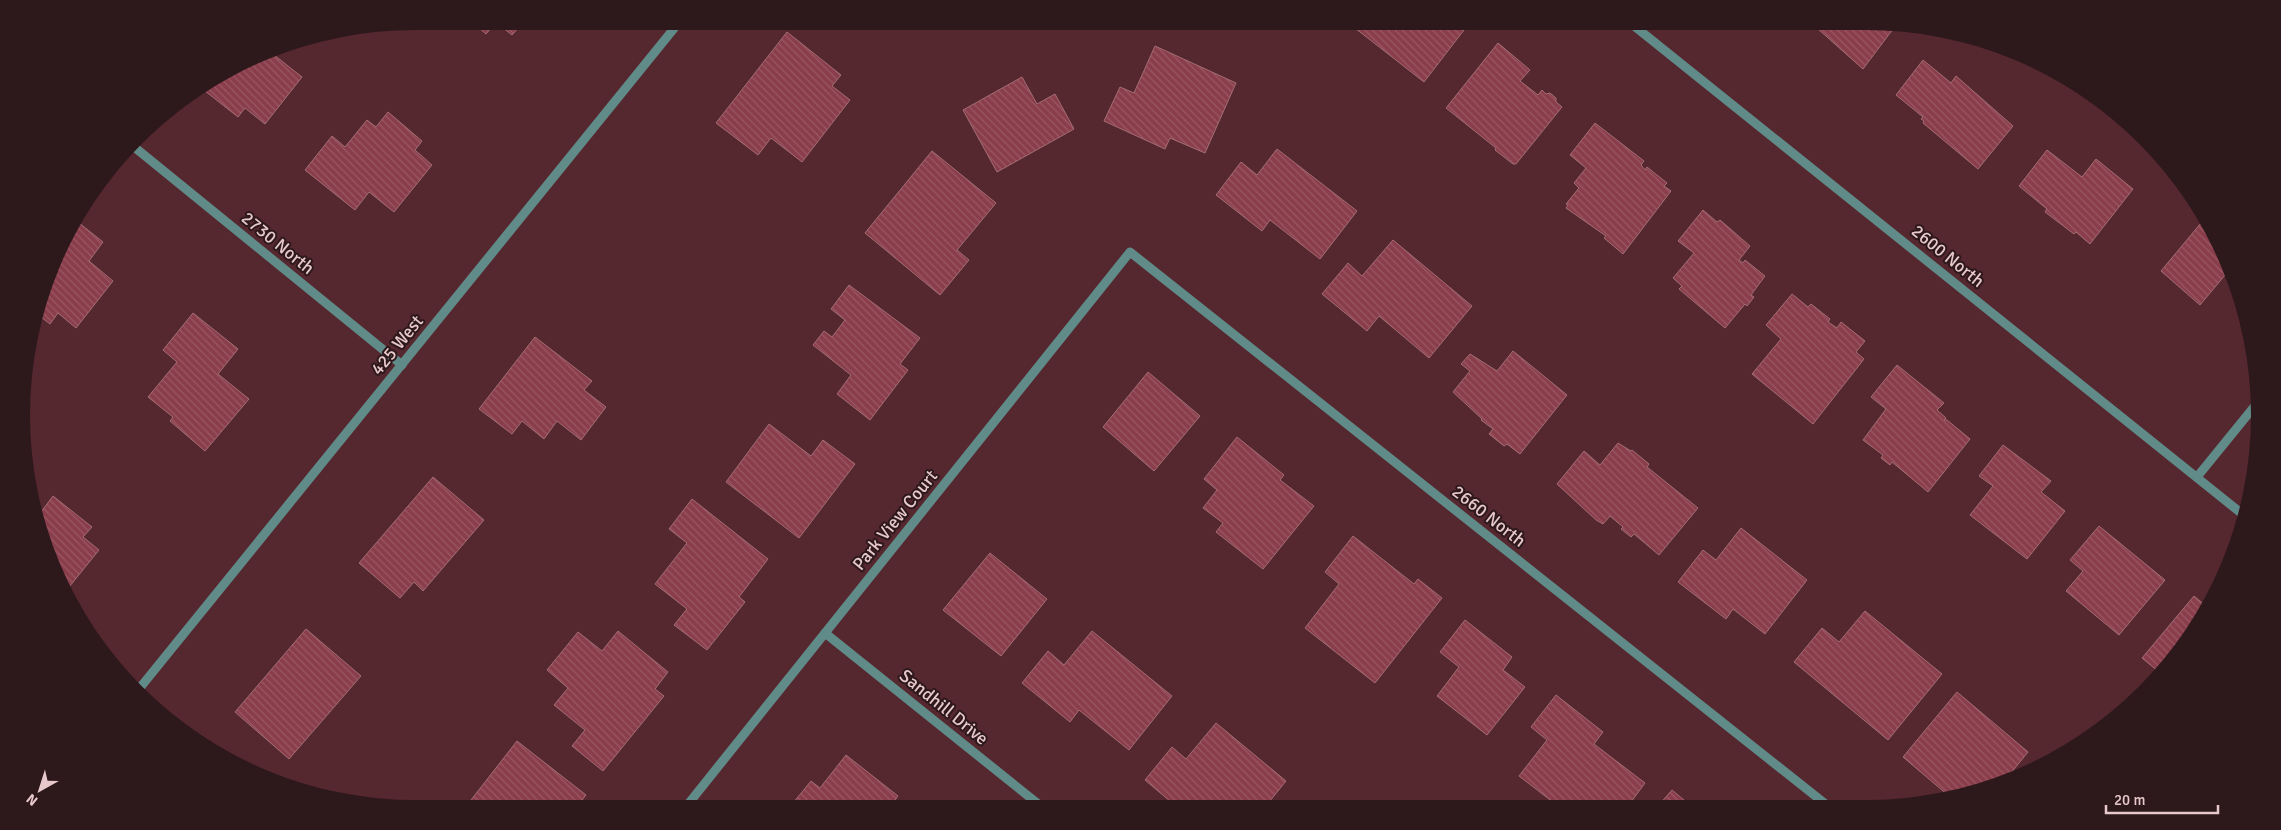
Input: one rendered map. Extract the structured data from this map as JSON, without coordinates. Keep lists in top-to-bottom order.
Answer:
{
  "streets": {
    "street": [
      "2730 North",
      "2600 North",
      "425 West",
      "2660 North",
      "Park View Court",
      "Sandhill Drive"
    ]
  },
  "crossings": [
    ["2730 North", "425 West"],
    ["2660 North", "Park View Court"],
    ["Park View Court", "Sandhill Drive"]
  ],
  "scale_bar": "20 m",
  "north": "bottom left"
}
